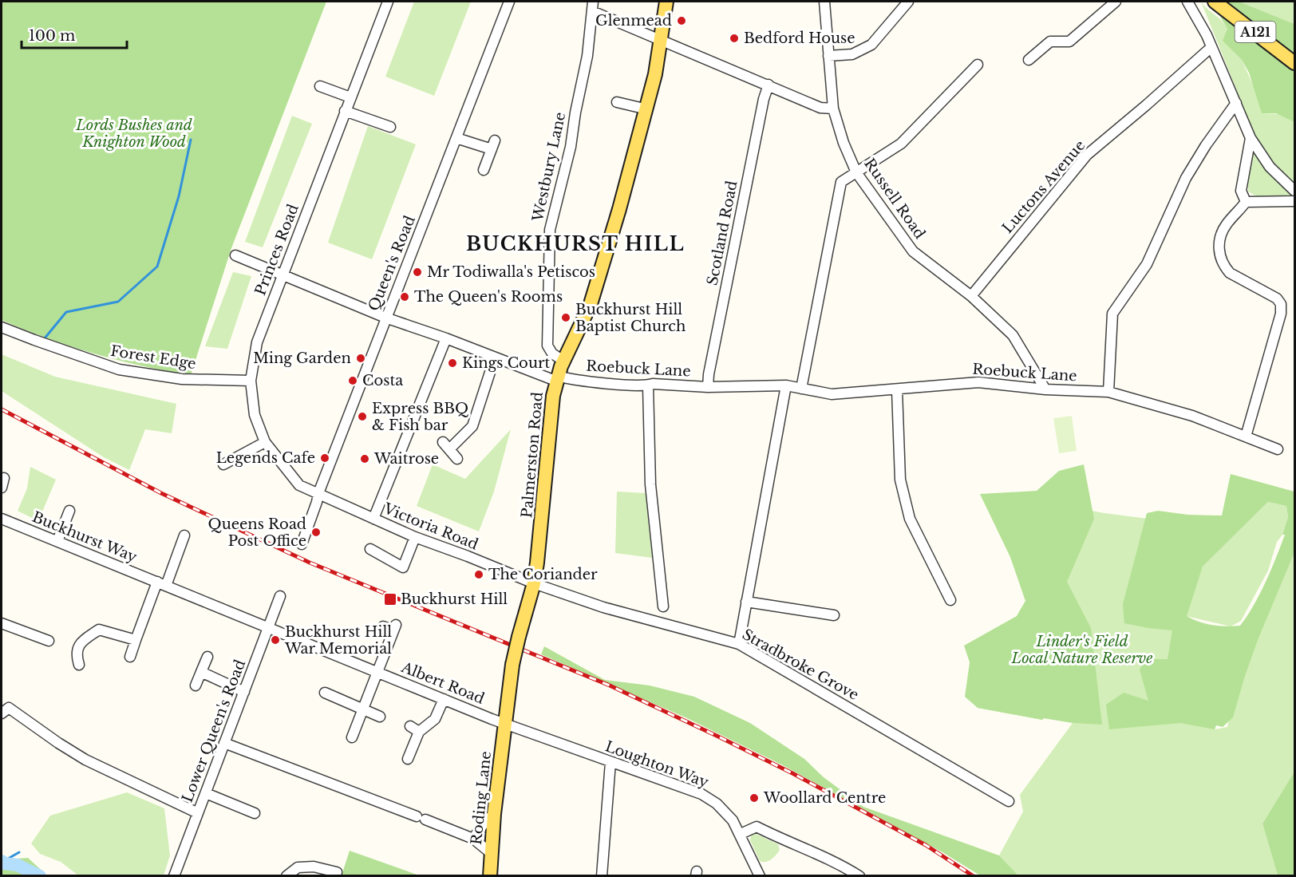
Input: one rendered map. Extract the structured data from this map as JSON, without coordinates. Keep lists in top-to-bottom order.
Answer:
{
  "streets": {
    "main road": ["A121", "Palmerston Road", "Roding Lane"],
    "street": [
      "Westbury Lane",
      "Luctons Avenue",
      "Russell Road",
      "Scotland Road",
      "Princes Road",
      "Queen's Road",
      "Forest Edge",
      "Roebuck Lane",
      "Victoria Road",
      "Buckhurst Way",
      "Stradbroke Grove",
      "Albert Road",
      "Lower Queen's Road",
      "Loughton Way"
    ]
  },
  "crossings": [
    ["Westbury Lane", "Palmerston Road"],
    ["Luctons Avenue", "Russell Road"],
    ["Russell Road", "Roebuck Lane"],
    ["Scotland Road", "Roebuck Lane"],
    ["Princes Road", "Queen's Road"],
    ["Princes Road", "Forest Edge"],
    ["Princes Road", "Roebuck Lane"],
    ["Princes Road", "Victoria Road"],
    ["Queen's Road", "Roebuck Lane"],
    ["Queen's Road", "Victoria Road"],
    ["Roebuck Lane", "Palmerston Road"],
    ["Palmerston Road", "Victoria Road"],
    ["Palmerston Road", "Stradbroke Grove"],
    ["Palmerston Road", "Albert Road"],
    ["Palmerston Road", "Loughton Way"],
    ["Palmerston Road", "Roding Lane"],
    ["Victoria Road", "Stradbroke Grove"],
    ["Buckhurst Way", "Albert Road"],
    ["Albert Road", "Lower Queen's Road"],
    ["Albert Road", "Loughton Way"],
    ["Albert Road", "Roding Lane"],
    ["Loughton Way", "Roding Lane"]
  ],
  "districts": ["BUCKHURST HILL"],
  "parks": ["Lords Bushes and Knighton Wood", "Linder's Field Local Nature Reserve"],
  "places": {
    "other": [
      "Glenmead",
      "Bedford House",
      "Mr Todiwalla's Petiscos",
      "The Queen's Rooms",
      "Buckhurst Hill Baptist Church",
      "Ming Garden",
      "Kings Court",
      "Costa",
      "Express BBQ & Fish bar",
      "Legends Cafe",
      "Waitrose",
      "Queens Road Post Office",
      "The Coriander",
      "Buckhurst Hill War Memorial",
      "Woollard Centre"
    ],
    "transit": ["Buckhurst Hill"]
  },
  "scale_bar": "100 m"
}
